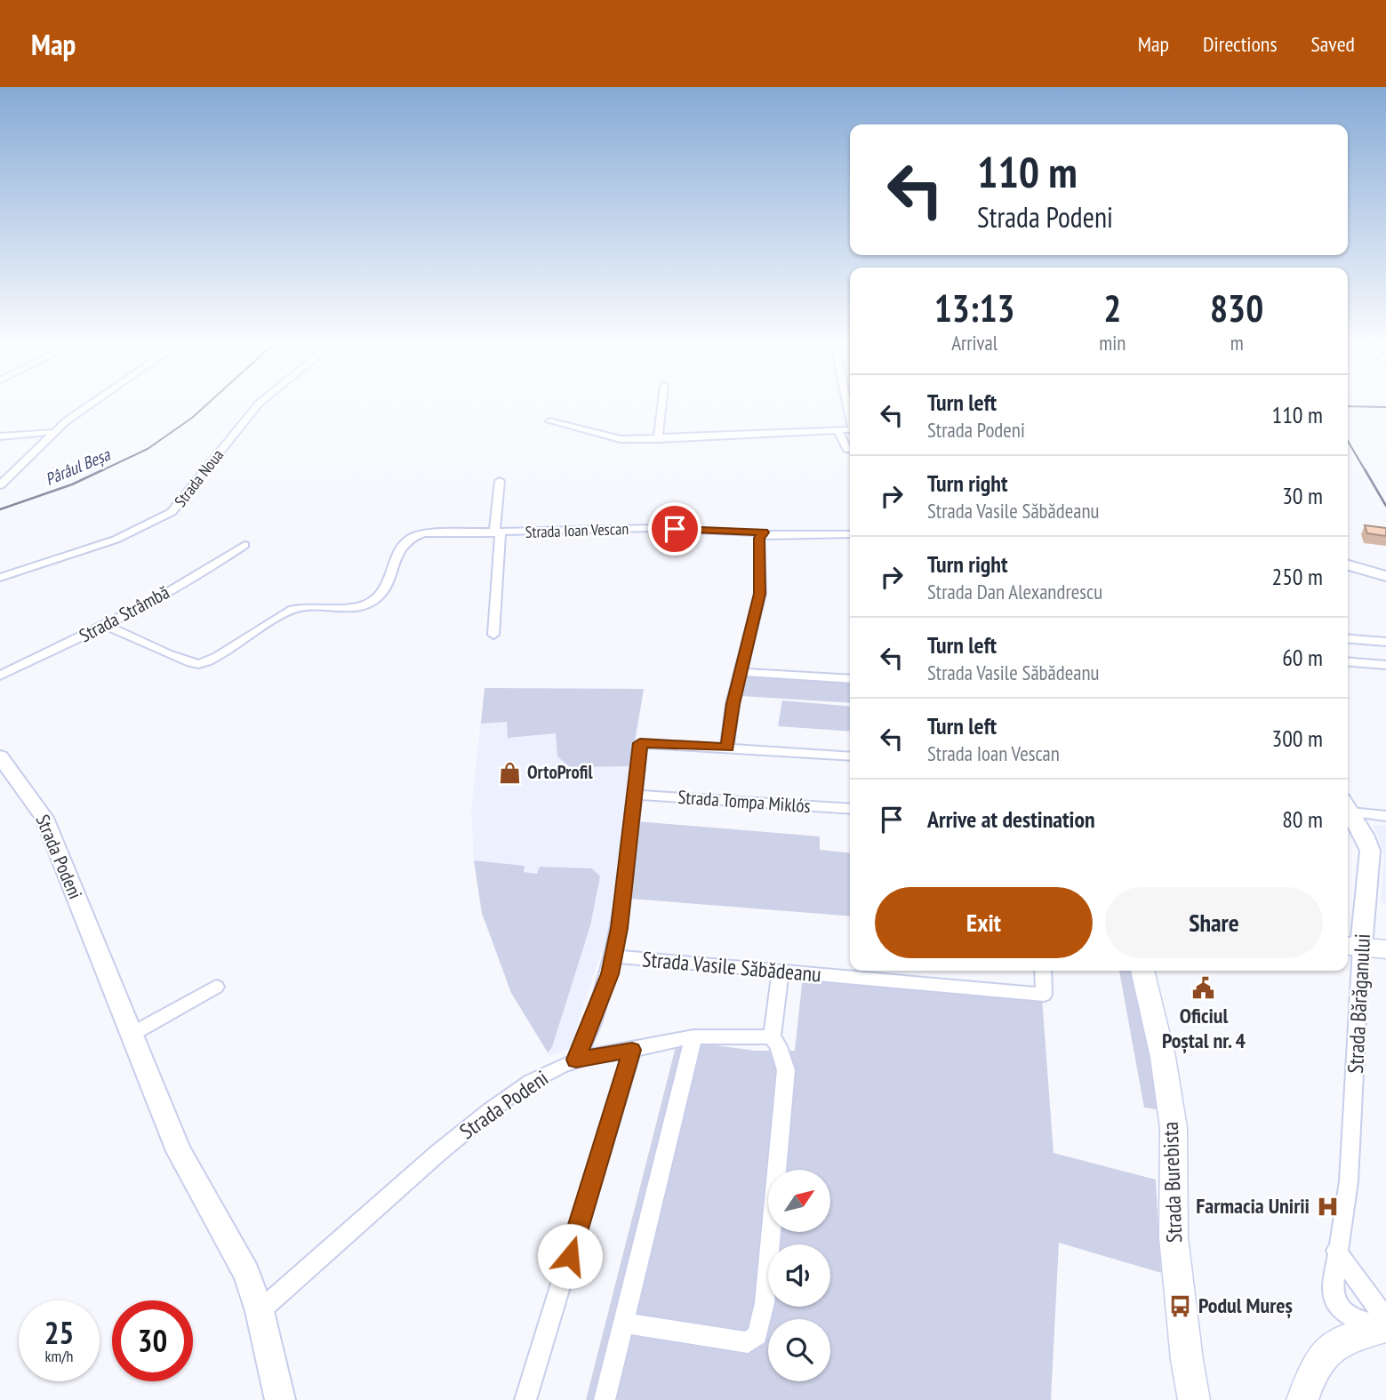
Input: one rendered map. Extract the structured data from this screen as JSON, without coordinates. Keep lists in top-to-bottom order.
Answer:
{
  "streets": {
    "main road": ["Strada Podeni", "Strada Bărăganului", "Strada Burebista"],
    "street": [
      "Strada Noua",
      "Strada Ioan Vescan",
      "Strada Strâmbă",
      "Strada Tompa Miklós",
      "Strada Vasile Săbădeanu"
    ]
  },
  "crossings": [
    ["Strada Ioan Vescan", "Strada Strâmbă"],
    ["Strada Tompa Miklós", "Strada Vasile Săbădeanu"],
    ["Strada Podeni", "Strada Vasile Săbădeanu"]
  ],
  "water": ["Pârâul Beșa"],
  "places": {
    "shop": ["OrtoProfil"],
    "public building": ["Oficiul Poștal nr. 4"],
    "hospital": ["Farmacia Unirii"],
    "bus stop": ["Podul Mureș"]
  },
  "north": "top right",
  "page": {
    "header": "Map",
    "nav": ["Map", "Directions", "Saved"],
    "turn": ["110 m", "Strada Podeni"],
    "eta": [
      "13:13",
      "Arrival",
      "2",
      "min",
      "830",
      "m"
    ],
    "list": [
      {
        "name": "Turn left",
        "note": "Strada Podeni",
        "value": "110 m"
      },
      {
        "name": "Turn right",
        "note": "Strada Vasile Săbădeanu",
        "value": "30 m"
      },
      {
        "name": "Turn right",
        "note": "Strada Dan Alexandrescu",
        "value": "250 m"
      },
      {
        "name": "Turn left",
        "note": "Strada Vasile Săbădeanu",
        "value": "60 m"
      },
      {
        "name": "Turn left",
        "note": "Strada Ioan Vescan",
        "value": "300 m"
      },
      {
        "name": "Arrive at destination",
        "value": "80 m"
      }
    ],
    "buttons": ["Exit", "Share"],
    "speed": "25 km/h",
    "limit": "30"
  }
}
